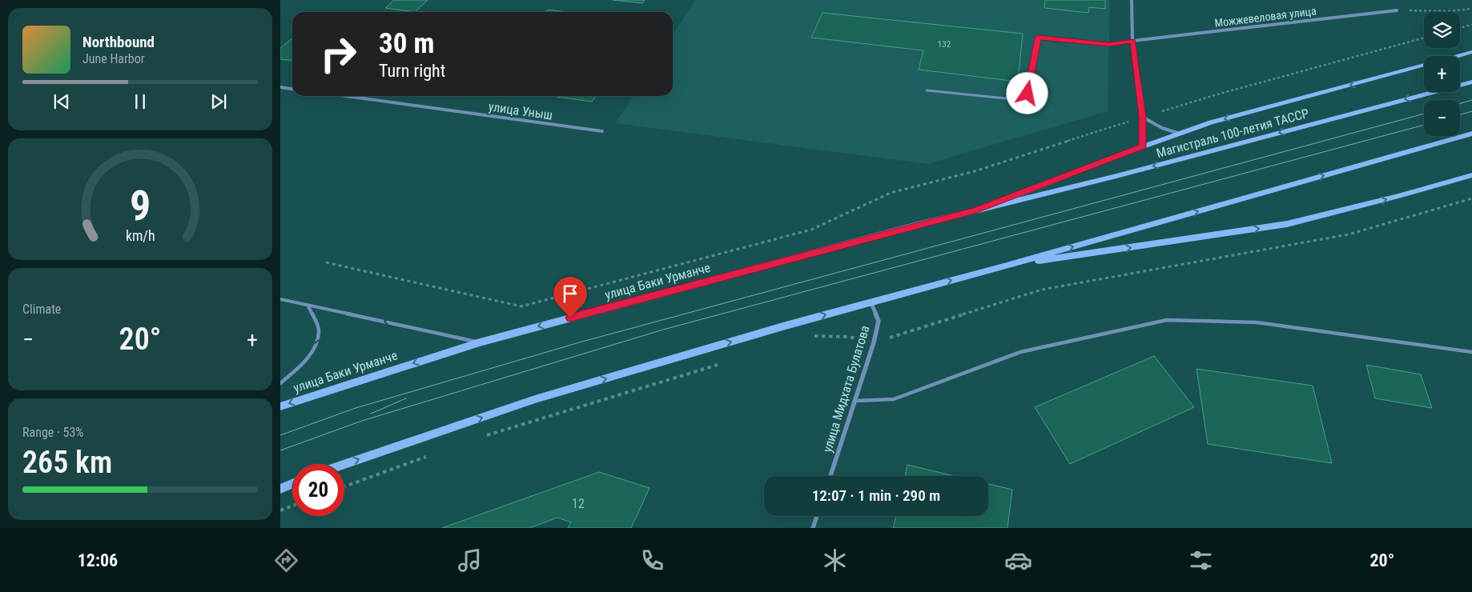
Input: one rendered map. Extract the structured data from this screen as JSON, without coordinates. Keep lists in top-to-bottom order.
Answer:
{
  "streets": {
    "main road": ["Магистраль 100-летия ТАССР", "улица Баки Урманче"],
    "street": ["Можжевеловая улица", "улица Уныш", "улица Мидхата Булатова"]
  },
  "crossings": [
    ["Магистраль 100-летия ТАССР", "улица Баки Урманче"]
  ],
  "house_numbers": ["132", "12"],
  "page": {
    "map_buttons": ["+", "−"],
    "turn": ["30 m", "Turn right"],
    "song": ["Northbound", "June Harbor"],
    "tile": [
      "Climate",
      ["Range · 53%", "265 km"]
    ],
    "heat": ["−", "20°", "+"],
    "limit": "20",
    "trip": "12:07 · 1 min · 290 m",
    "tabs": ["12:06", "20°"],
    "gauge": ["9", "km/h"]
  }
}
